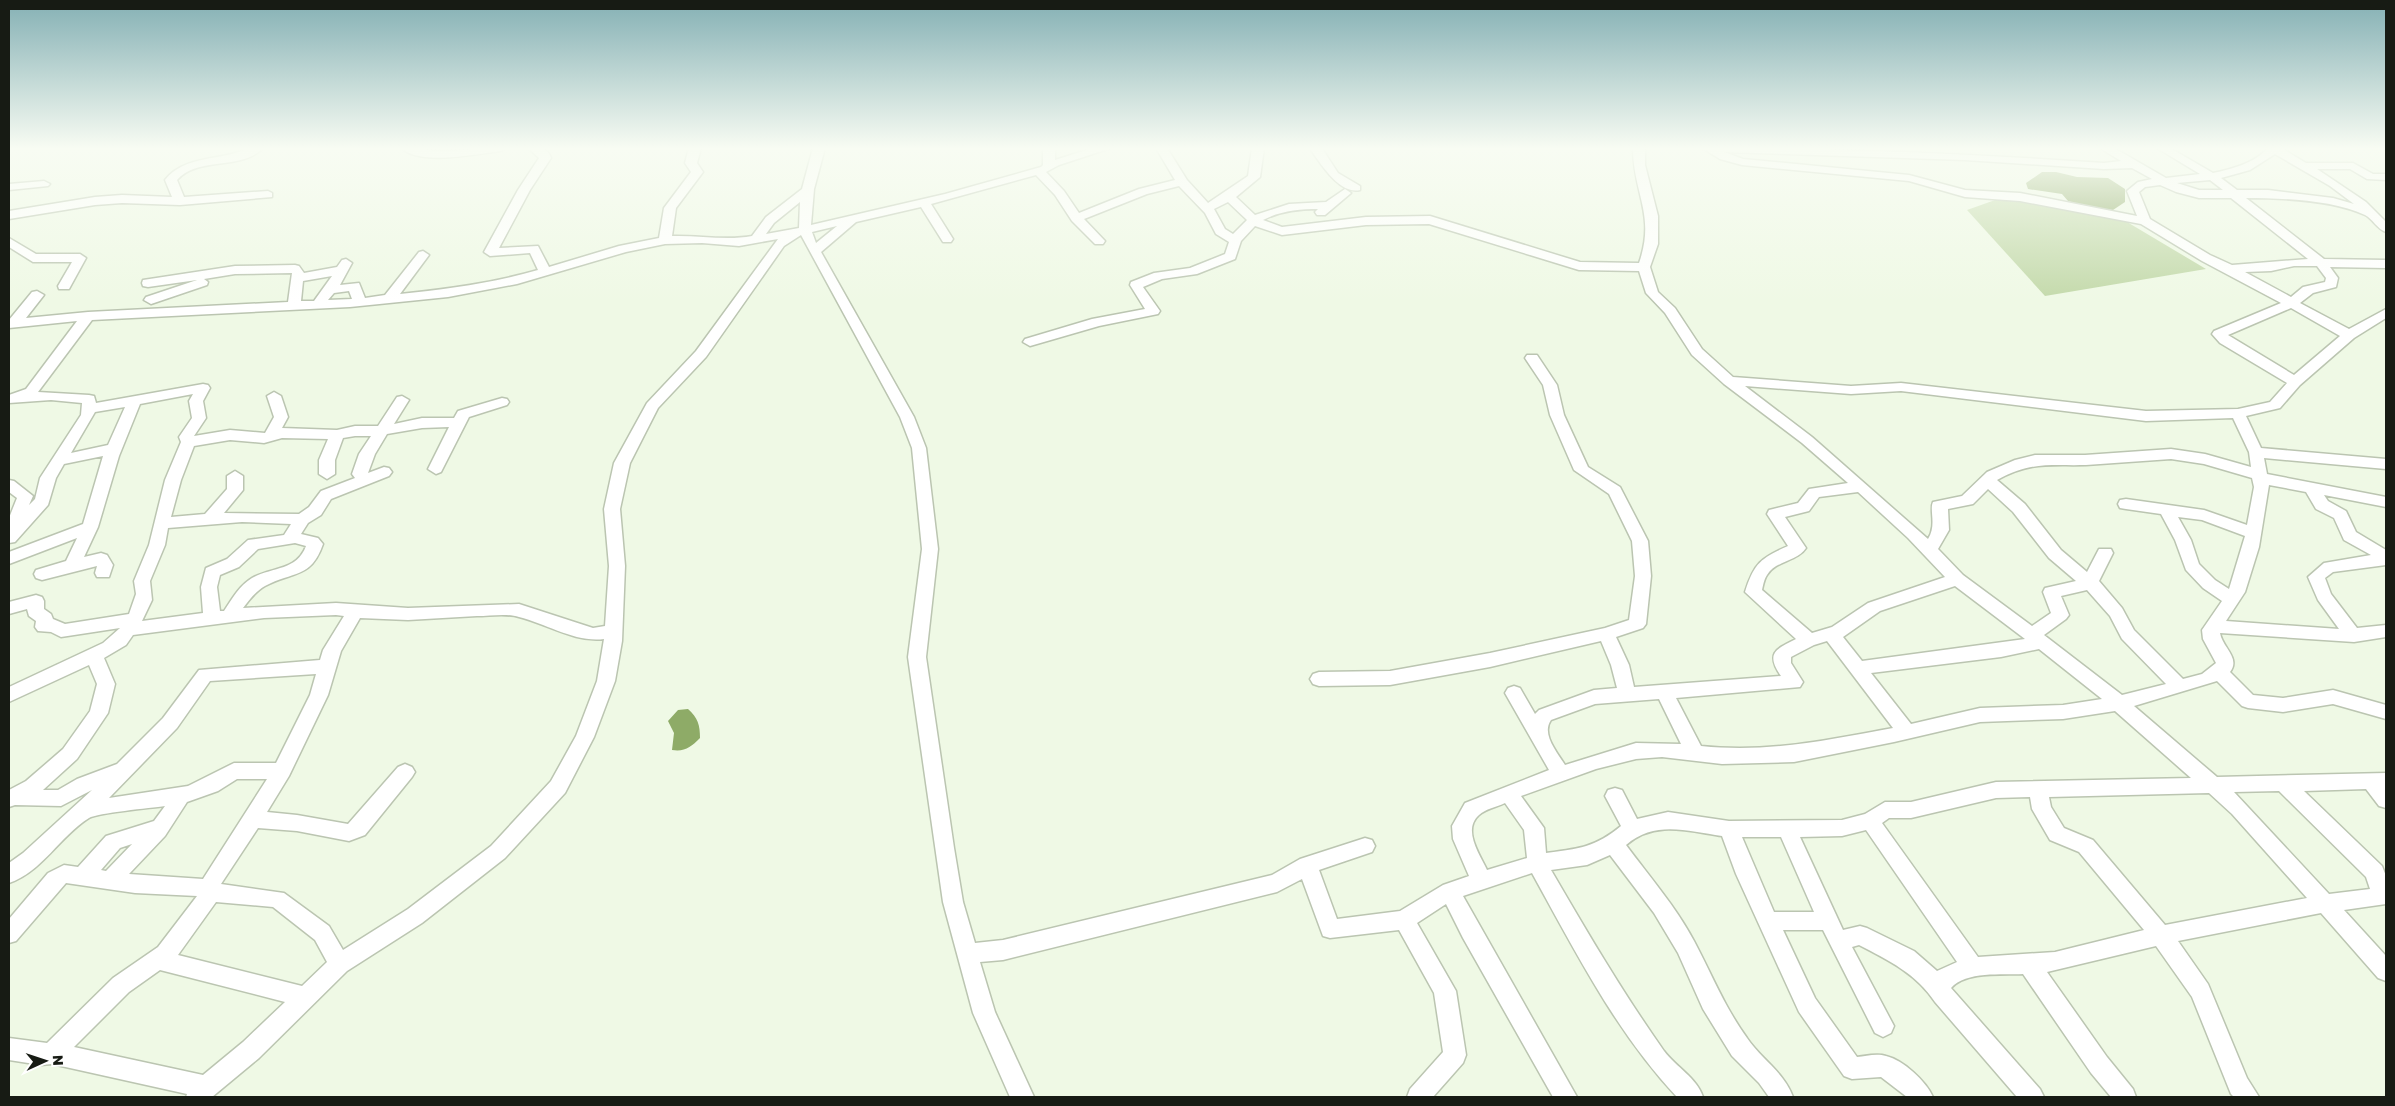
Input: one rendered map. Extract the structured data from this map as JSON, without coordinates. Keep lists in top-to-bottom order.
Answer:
{
  "north": "right"
}
